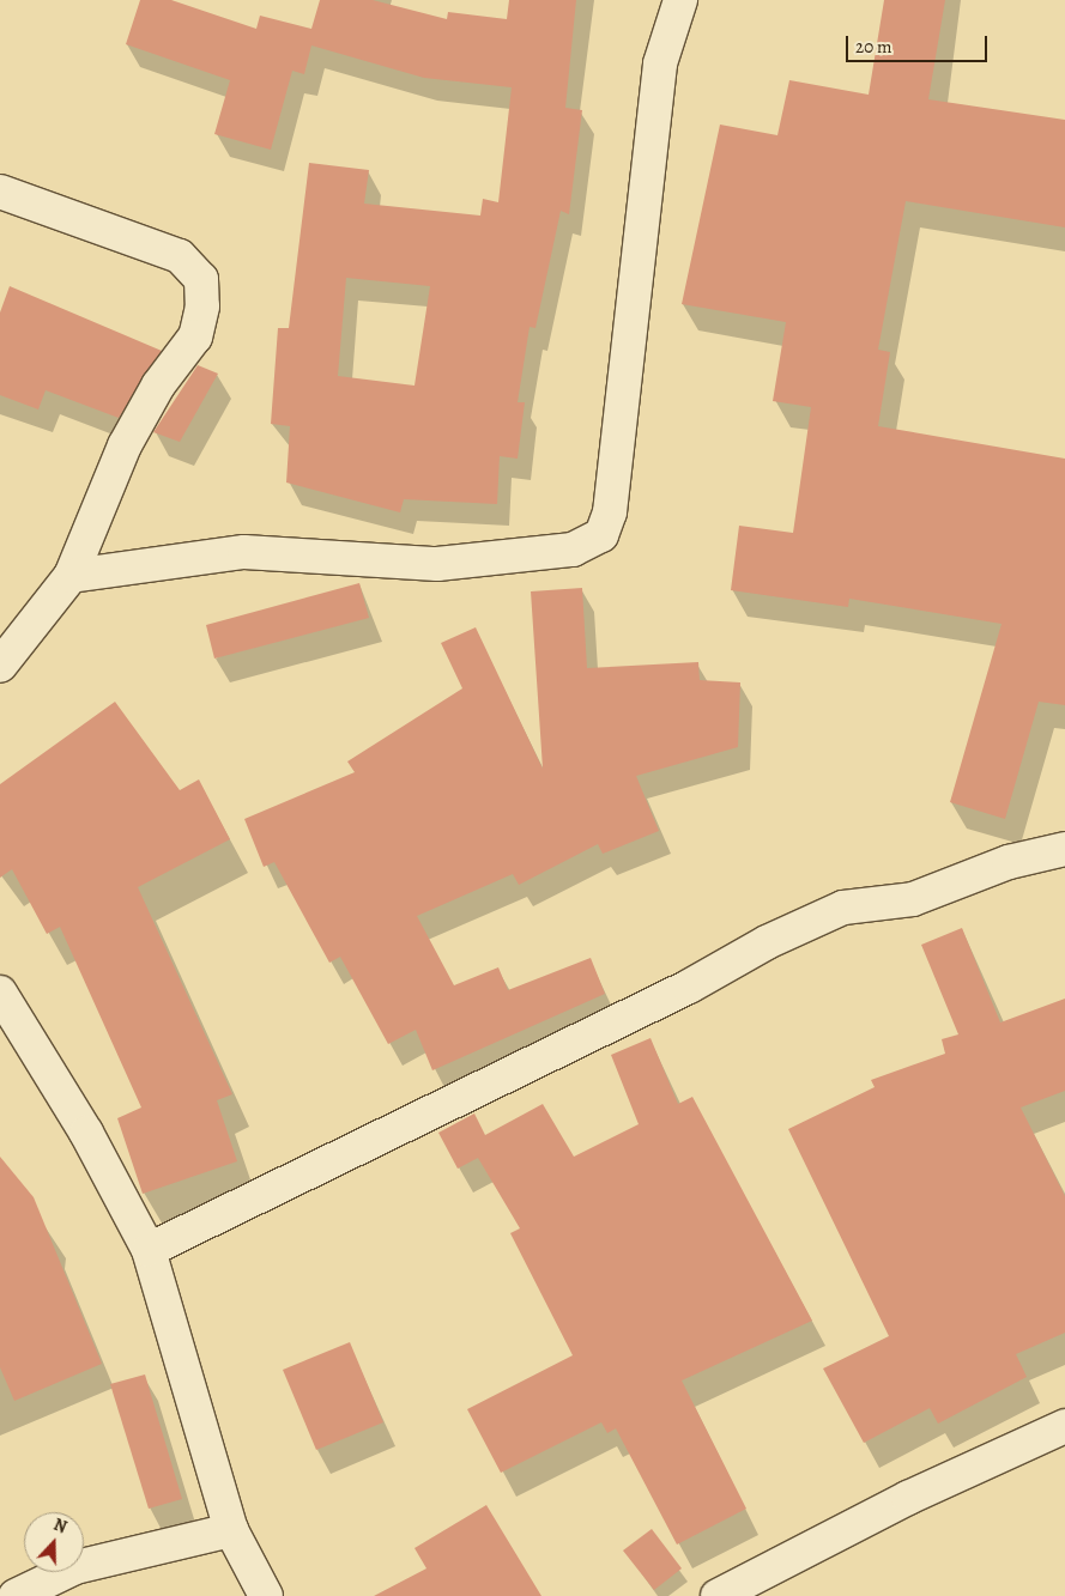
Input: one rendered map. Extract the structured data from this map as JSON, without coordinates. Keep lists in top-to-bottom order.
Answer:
{
  "scale_bar": "20 m",
  "north": "top"
}
